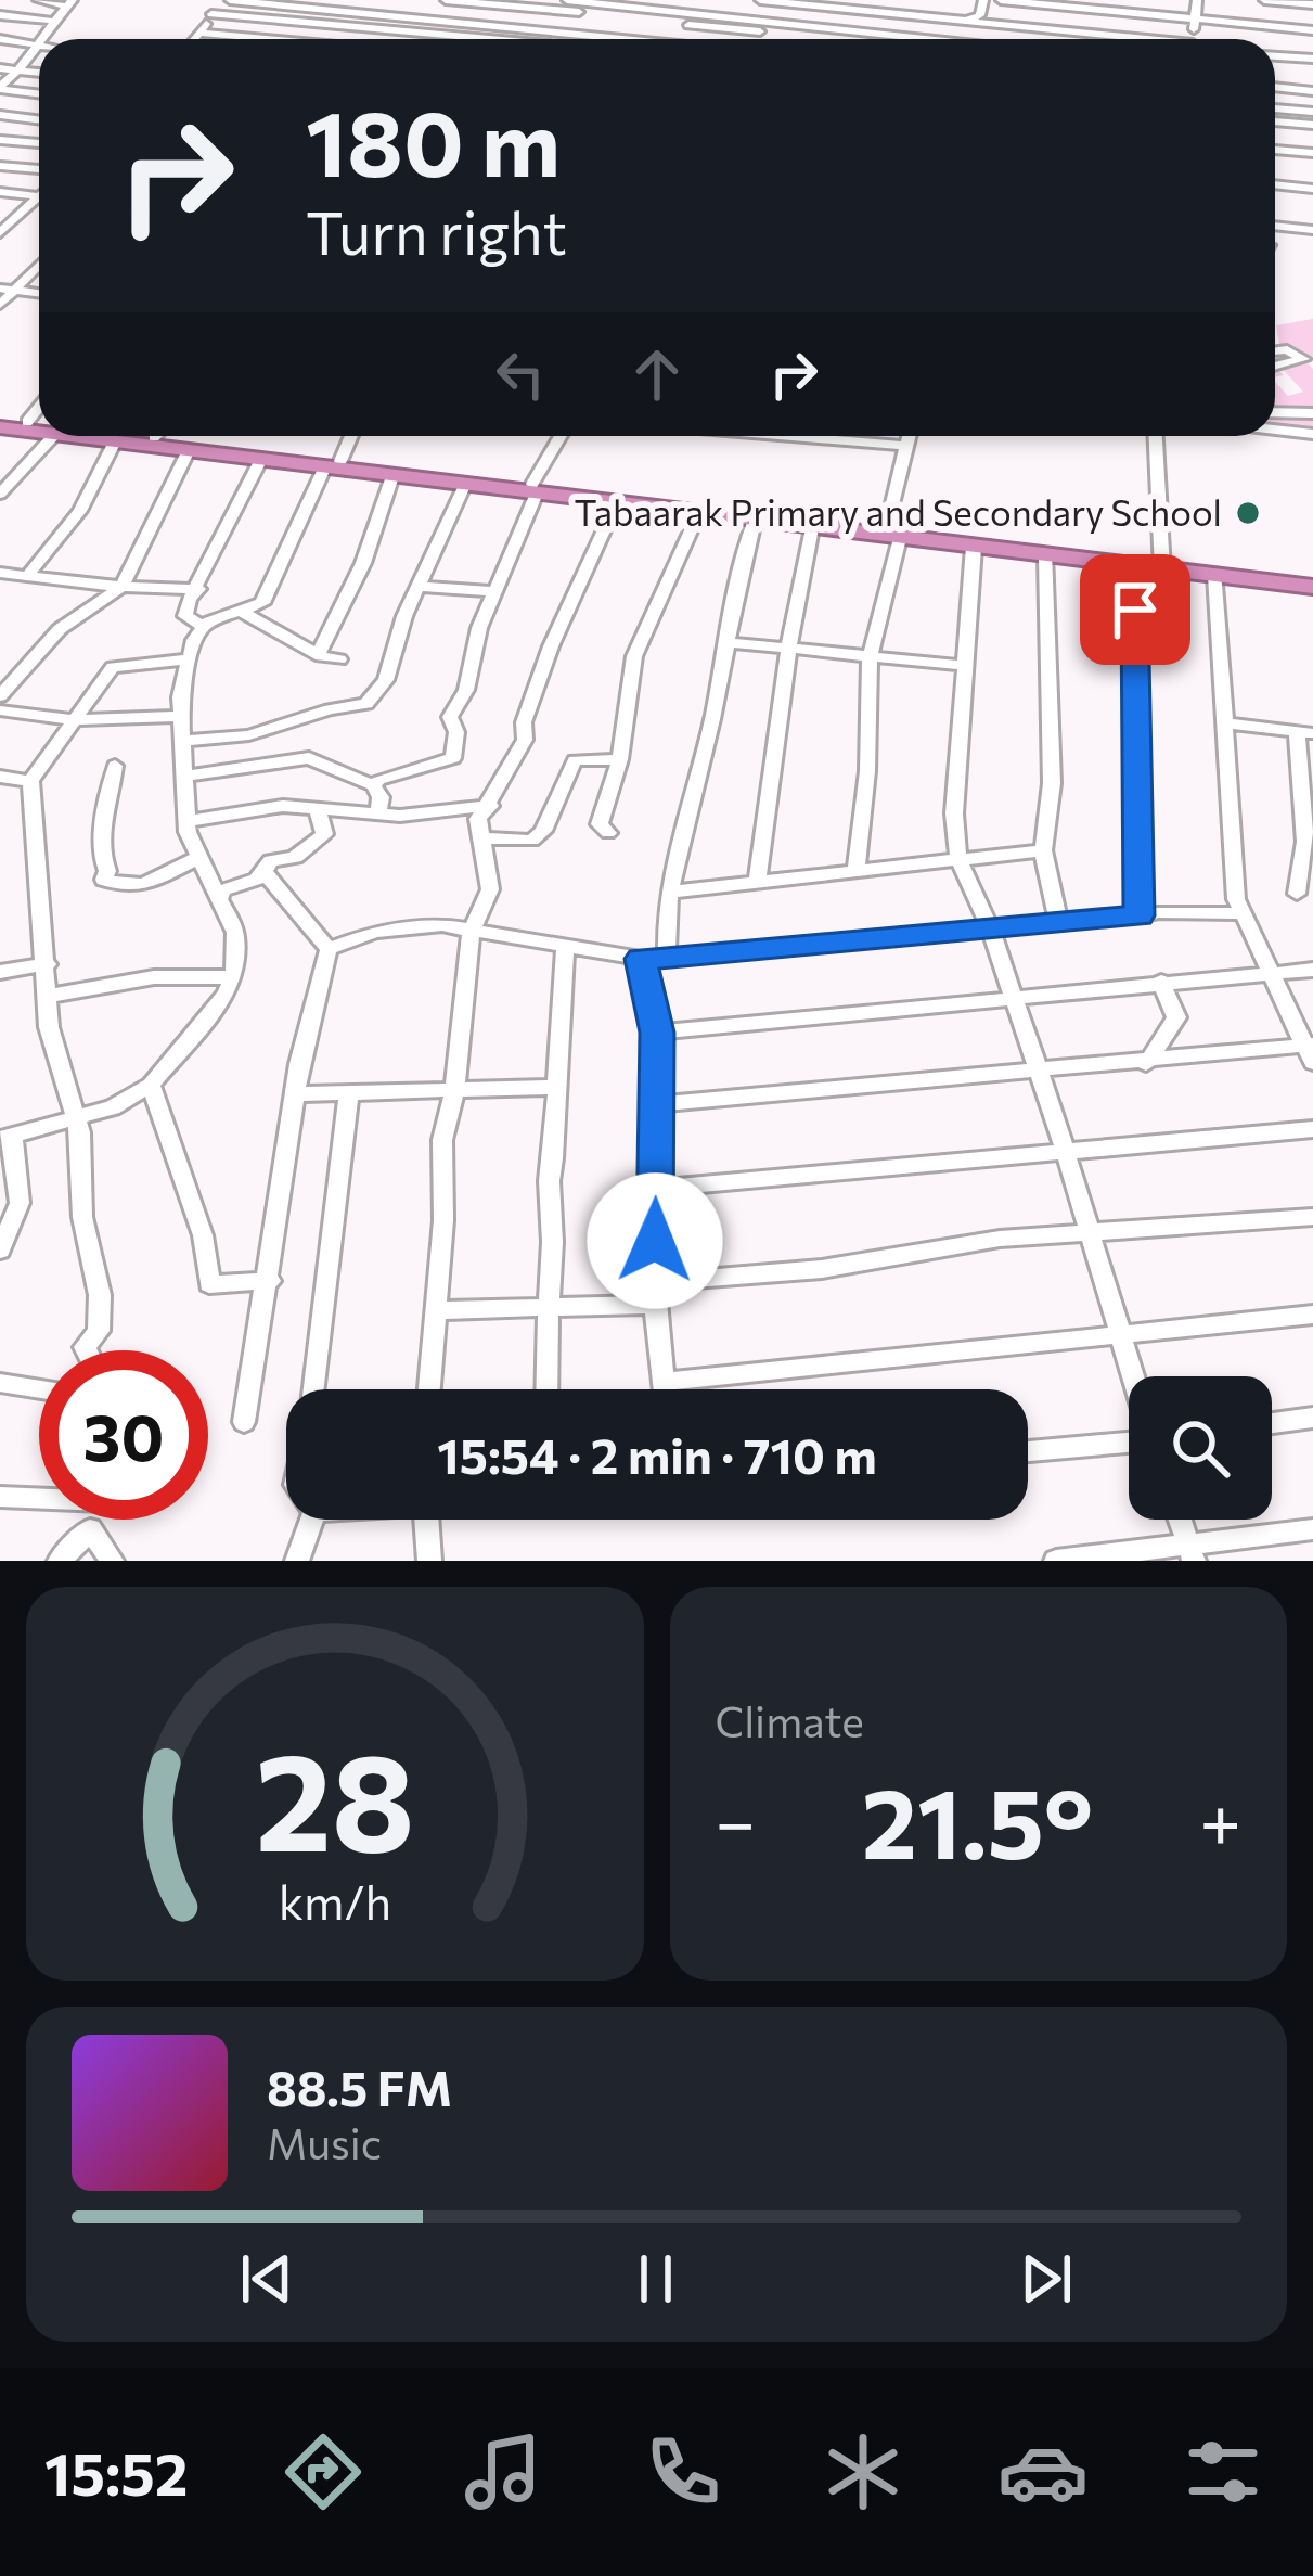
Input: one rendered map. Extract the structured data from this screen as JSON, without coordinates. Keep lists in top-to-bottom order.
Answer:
{
  "places": ["Tabaarak Primary and Secondary School"],
  "page": {
    "turn": ["180 m", "Turn right"],
    "limit": "30",
    "trip": "15:54 · 2 min · 710 m",
    "tile": "Climate",
    "heat": ["−", "21.5°", "+"],
    "song": ["88.5 FM", "Music"],
    "tabs": "15:52",
    "gauge": ["28", "km/h"]
  }
}
